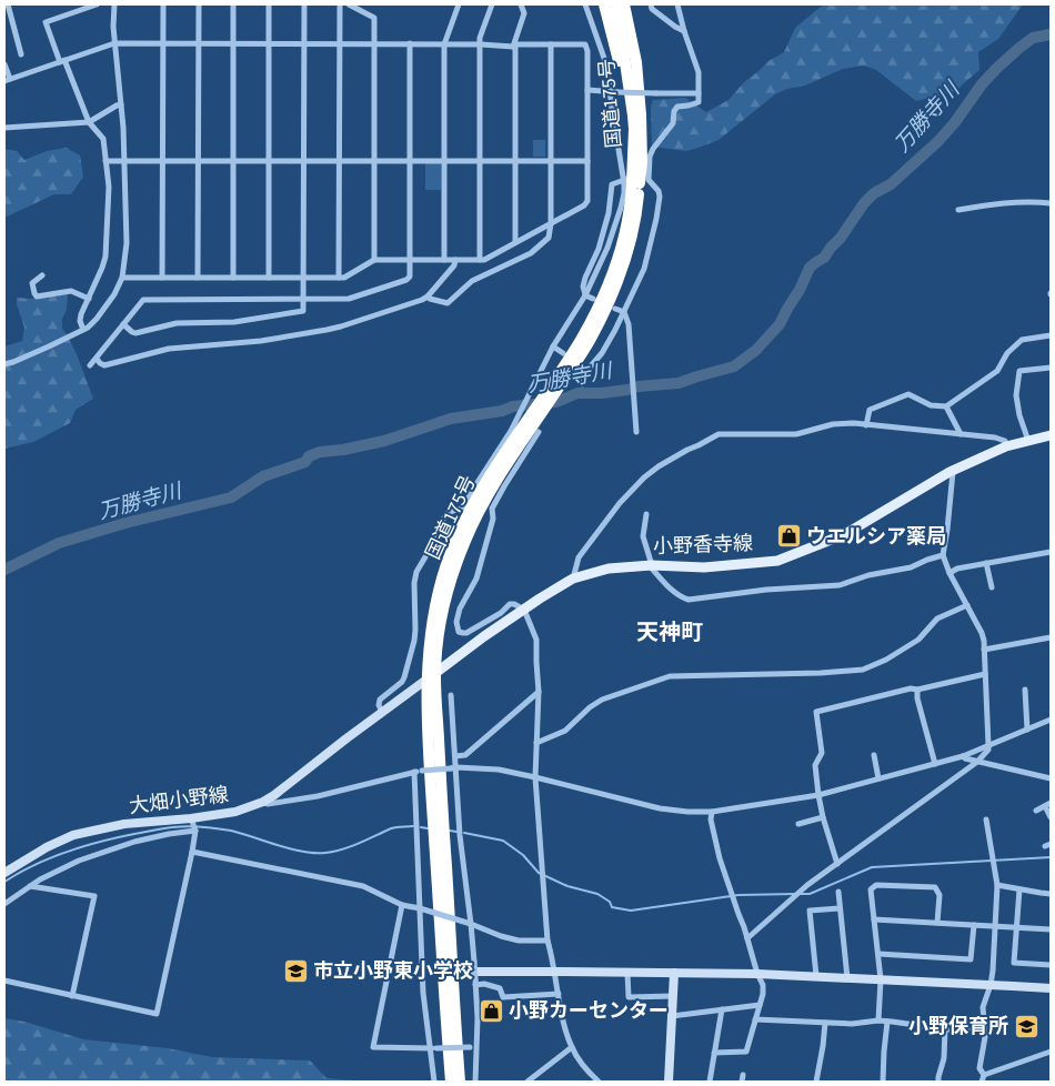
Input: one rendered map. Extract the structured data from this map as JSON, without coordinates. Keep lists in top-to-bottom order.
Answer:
{
  "streets": {
    "highway": ["国道175号"],
    "main road": ["小野香寺線"],
    "street": ["大畑小野線"]
  },
  "crossings": [
    ["国道175号", "小野香寺線"],
    ["国道175号", "大畑小野線"],
    ["小野香寺線", "大畑小野線"]
  ],
  "districts": ["天神町"],
  "water": ["万勝寺川"],
  "places": {
    "shop": ["ウエルシア薬局", "小野カーセンター"],
    "school or university": ["市立小野東小学校", "小野保育所"]
  }
}
